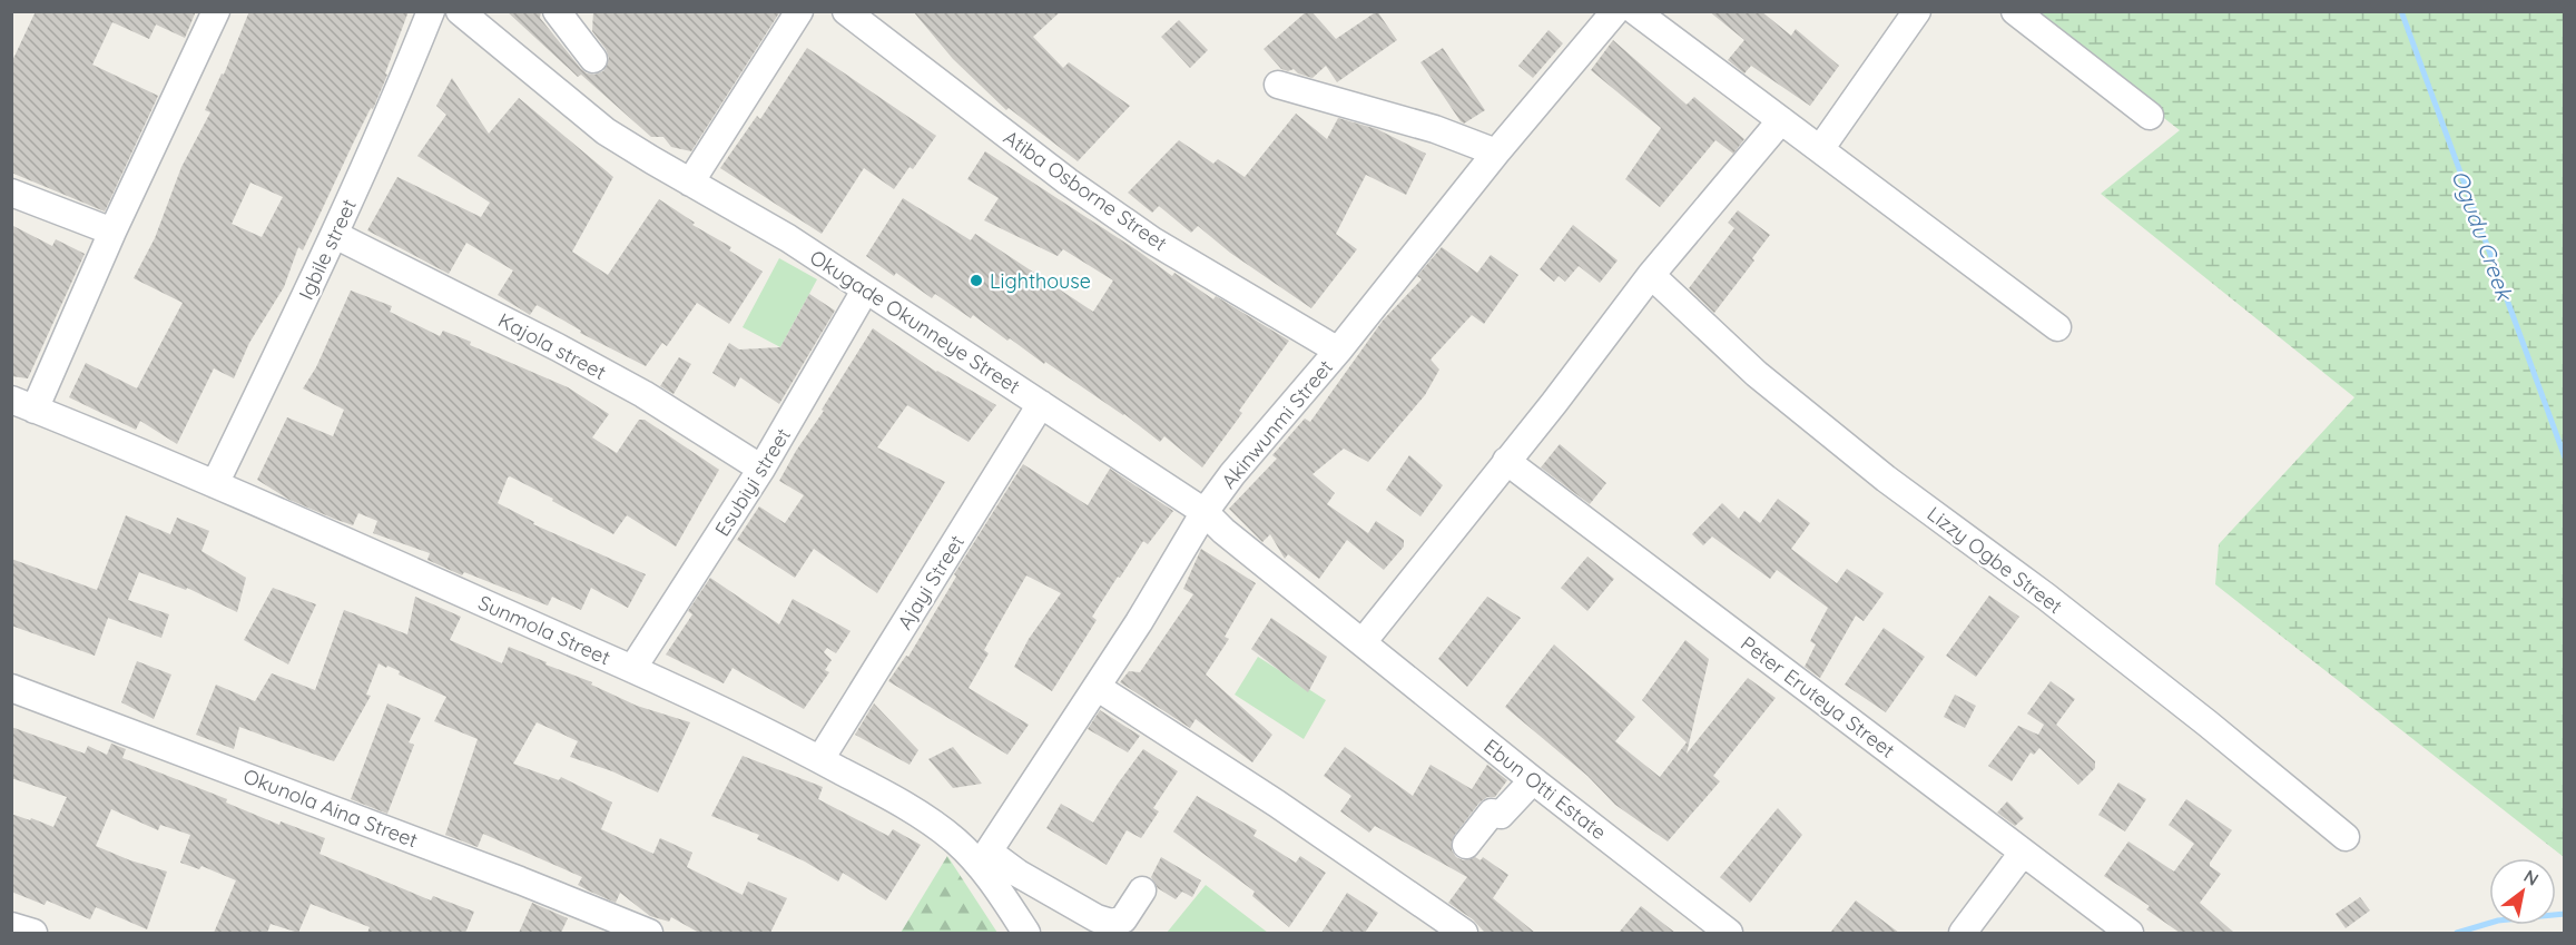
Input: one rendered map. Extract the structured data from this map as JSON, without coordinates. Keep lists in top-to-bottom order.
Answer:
{
  "streets": {
    "street": [
      "Atiba Osborne Street",
      "Igbile street",
      "Okugade Okunneye Street",
      "Kajola street",
      "Akinwunmi Street",
      "Esubiyi street",
      "Lizzy Ogbe Street",
      "Ajayi Street",
      "Sunmola Street",
      "Peter Eruteya Street",
      "Ebun Otti Estate",
      "Okunola Aina Street"
    ]
  },
  "crossings": [
    ["Atiba Osborne Street", "Akinwunmi Street"],
    ["Igbile street", "Kajola street"],
    ["Igbile street", "Sunmola Street"],
    ["Okugade Okunneye Street", "Akinwunmi Street"],
    ["Okugade Okunneye Street", "Esubiyi street"],
    ["Okugade Okunneye Street", "Ajayi Street"],
    ["Okugade Okunneye Street", "Ebun Otti Estate"],
    ["Kajola street", "Esubiyi street"],
    ["Akinwunmi Street", "Sunmola Street"],
    ["Esubiyi street", "Sunmola Street"],
    ["Ajayi Street", "Sunmola Street"]
  ],
  "water": ["Ogudu Creek"],
  "places": ["Lighthouse"],
  "north": "top right"
}
